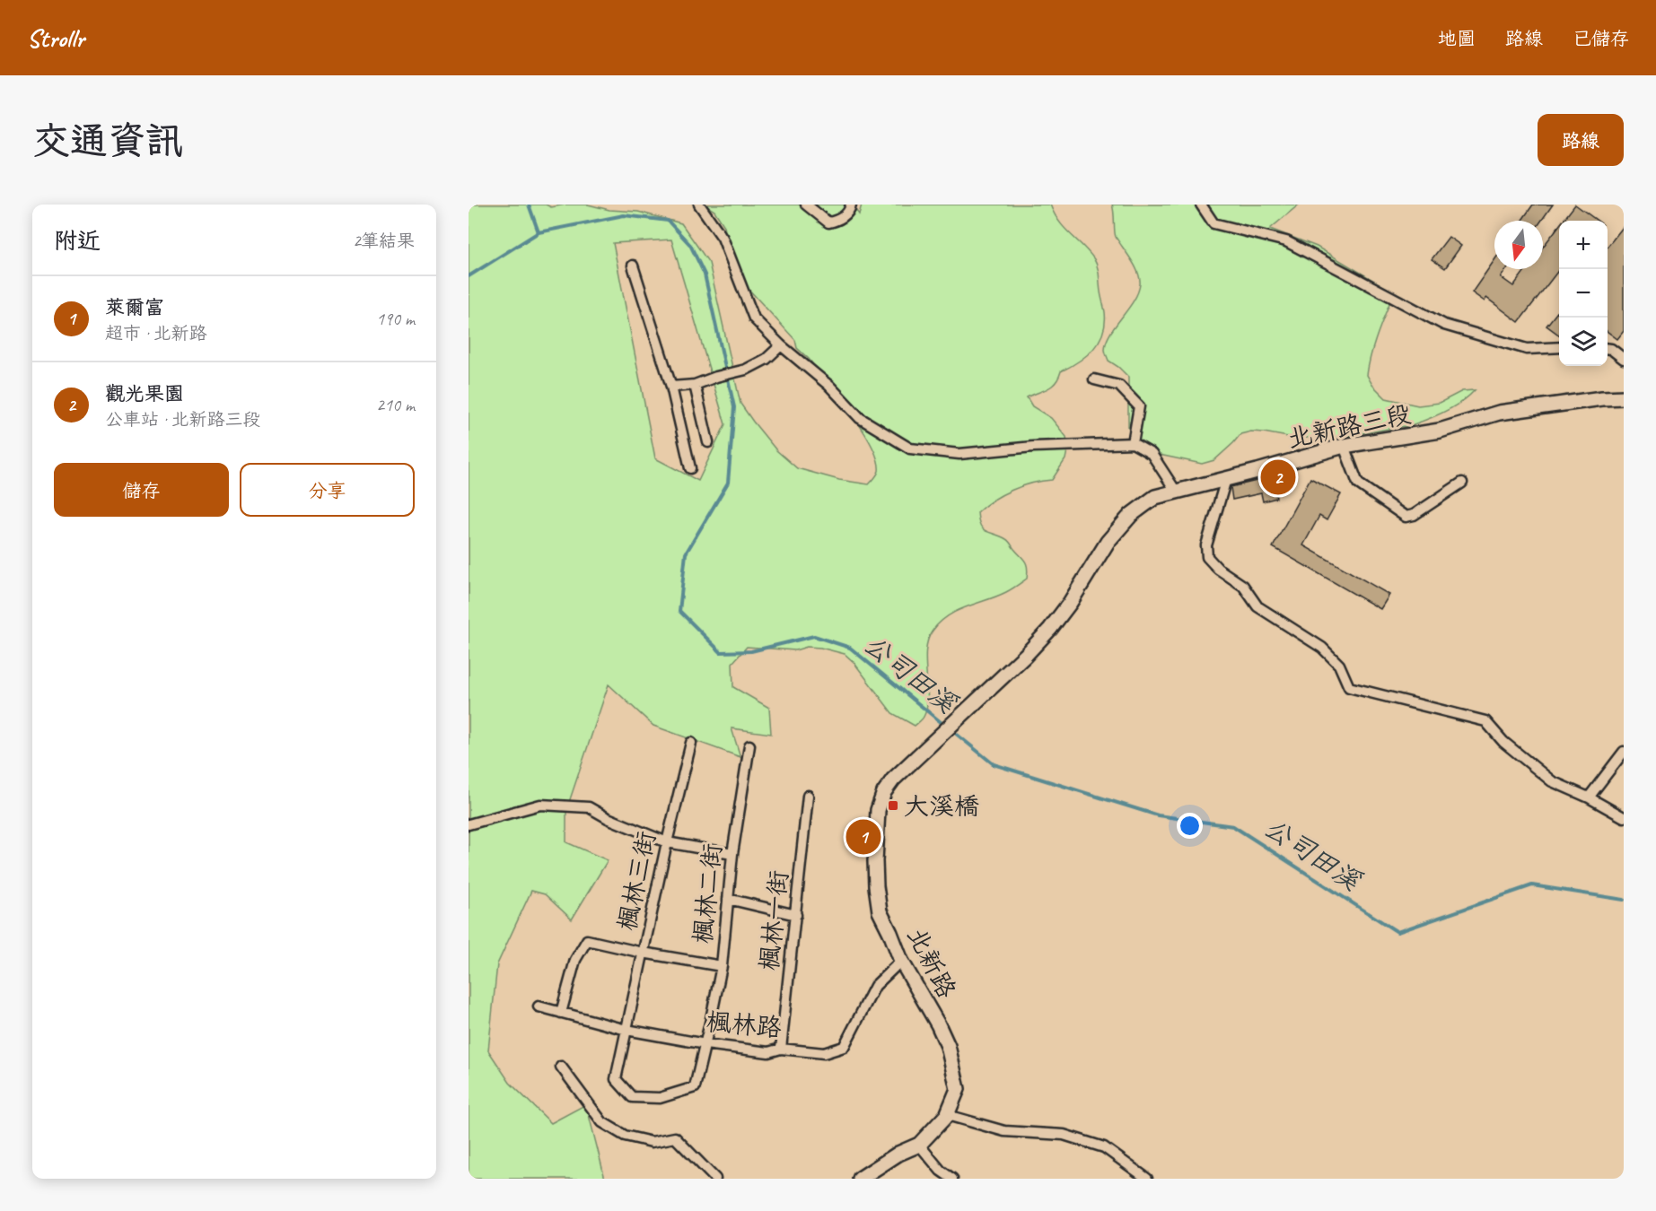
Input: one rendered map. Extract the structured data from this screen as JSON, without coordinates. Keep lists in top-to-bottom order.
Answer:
{
  "streets": {
    "main road": ["北新路三段", "北新路"],
    "street": [
      "楓林三街",
      "楓林二街",
      "楓林一街",
      "楓林路"
    ]
  },
  "crossings": [
    ["北新路三段", "北新路"],
    ["楓林三街", "楓林二街"],
    ["楓林三街", "楓林路"],
    ["楓林二街", "楓林路"],
    ["楓林一街", "楓林路"],
    ["北新路", "楓林路"]
  ],
  "water": ["公司田溪"],
  "places": {
    "transit": ["大溪橋"]
  },
  "north": "bottom",
  "page": {
    "header": "Strollr",
    "nav": ["地圖", "路線", "已儲存"],
    "buttons": [
      "路線",
      ["儲存", "分享"]
    ],
    "title": "交通資訊",
    "heading": ["附近", "2筆結果"],
    "map_buttons": ["+", "−"],
    "list": [
      {
        "mark": "1",
        "name": "萊爾富",
        "note": "超市 · 北新路",
        "value": "190 m"
      },
      {
        "mark": "2",
        "name": "觀光果園",
        "note": "公車站 · 北新路三段",
        "value": "210 m"
      }
    ],
    "pins": ["2", "1"]
  }
}
